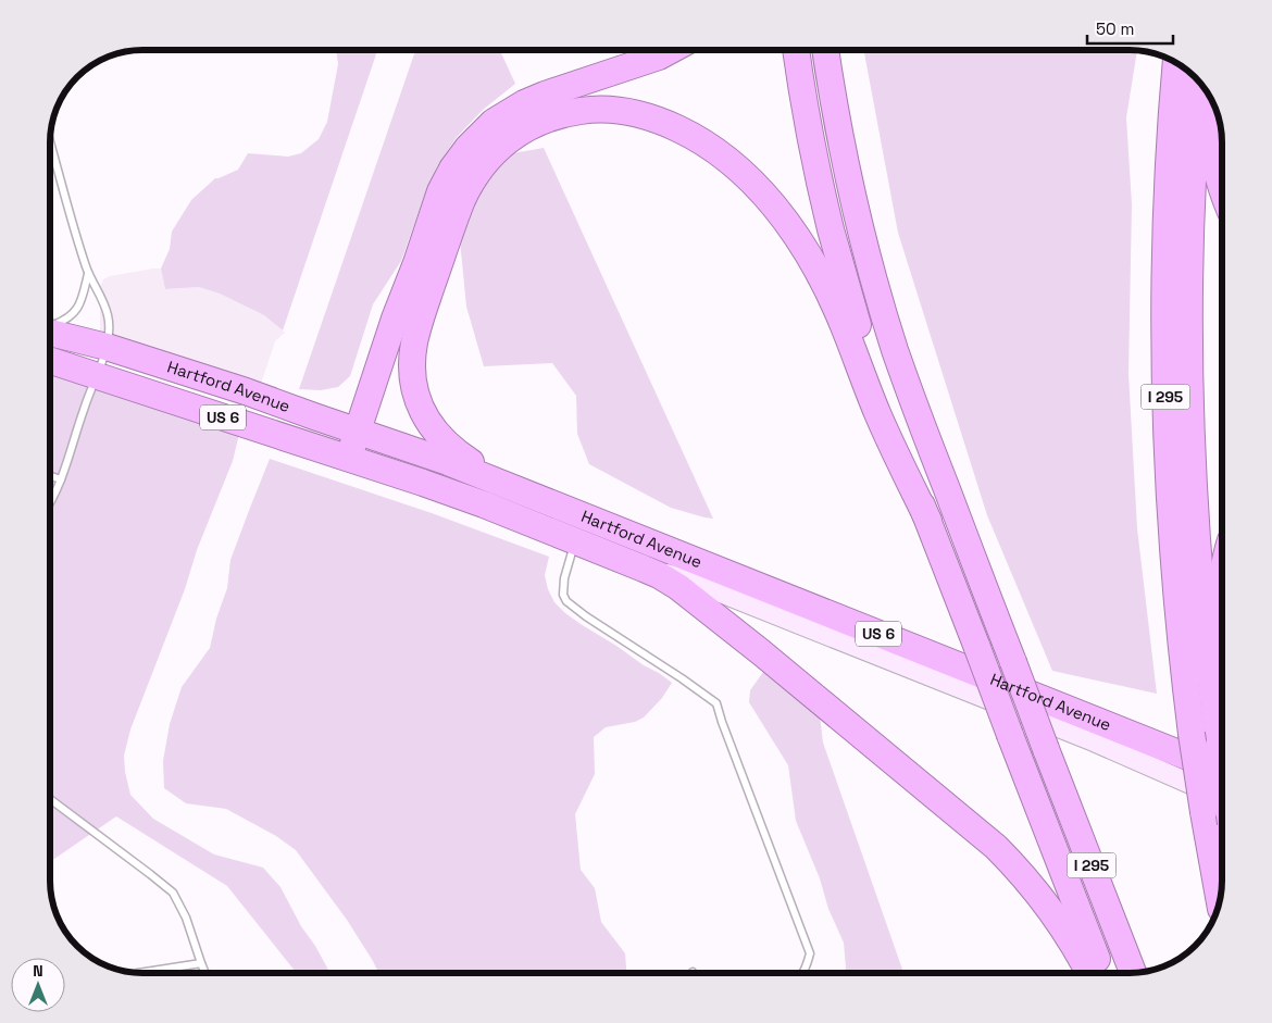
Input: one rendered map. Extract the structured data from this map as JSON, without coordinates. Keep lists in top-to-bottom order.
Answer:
{
  "streets": {
    "highway": ["Hartford Avenue", "I 295", "US 6"]
  },
  "crossings": [
    ["Hartford Avenue", "US 6"]
  ],
  "scale_bar": "50 m",
  "north": "top"
}
